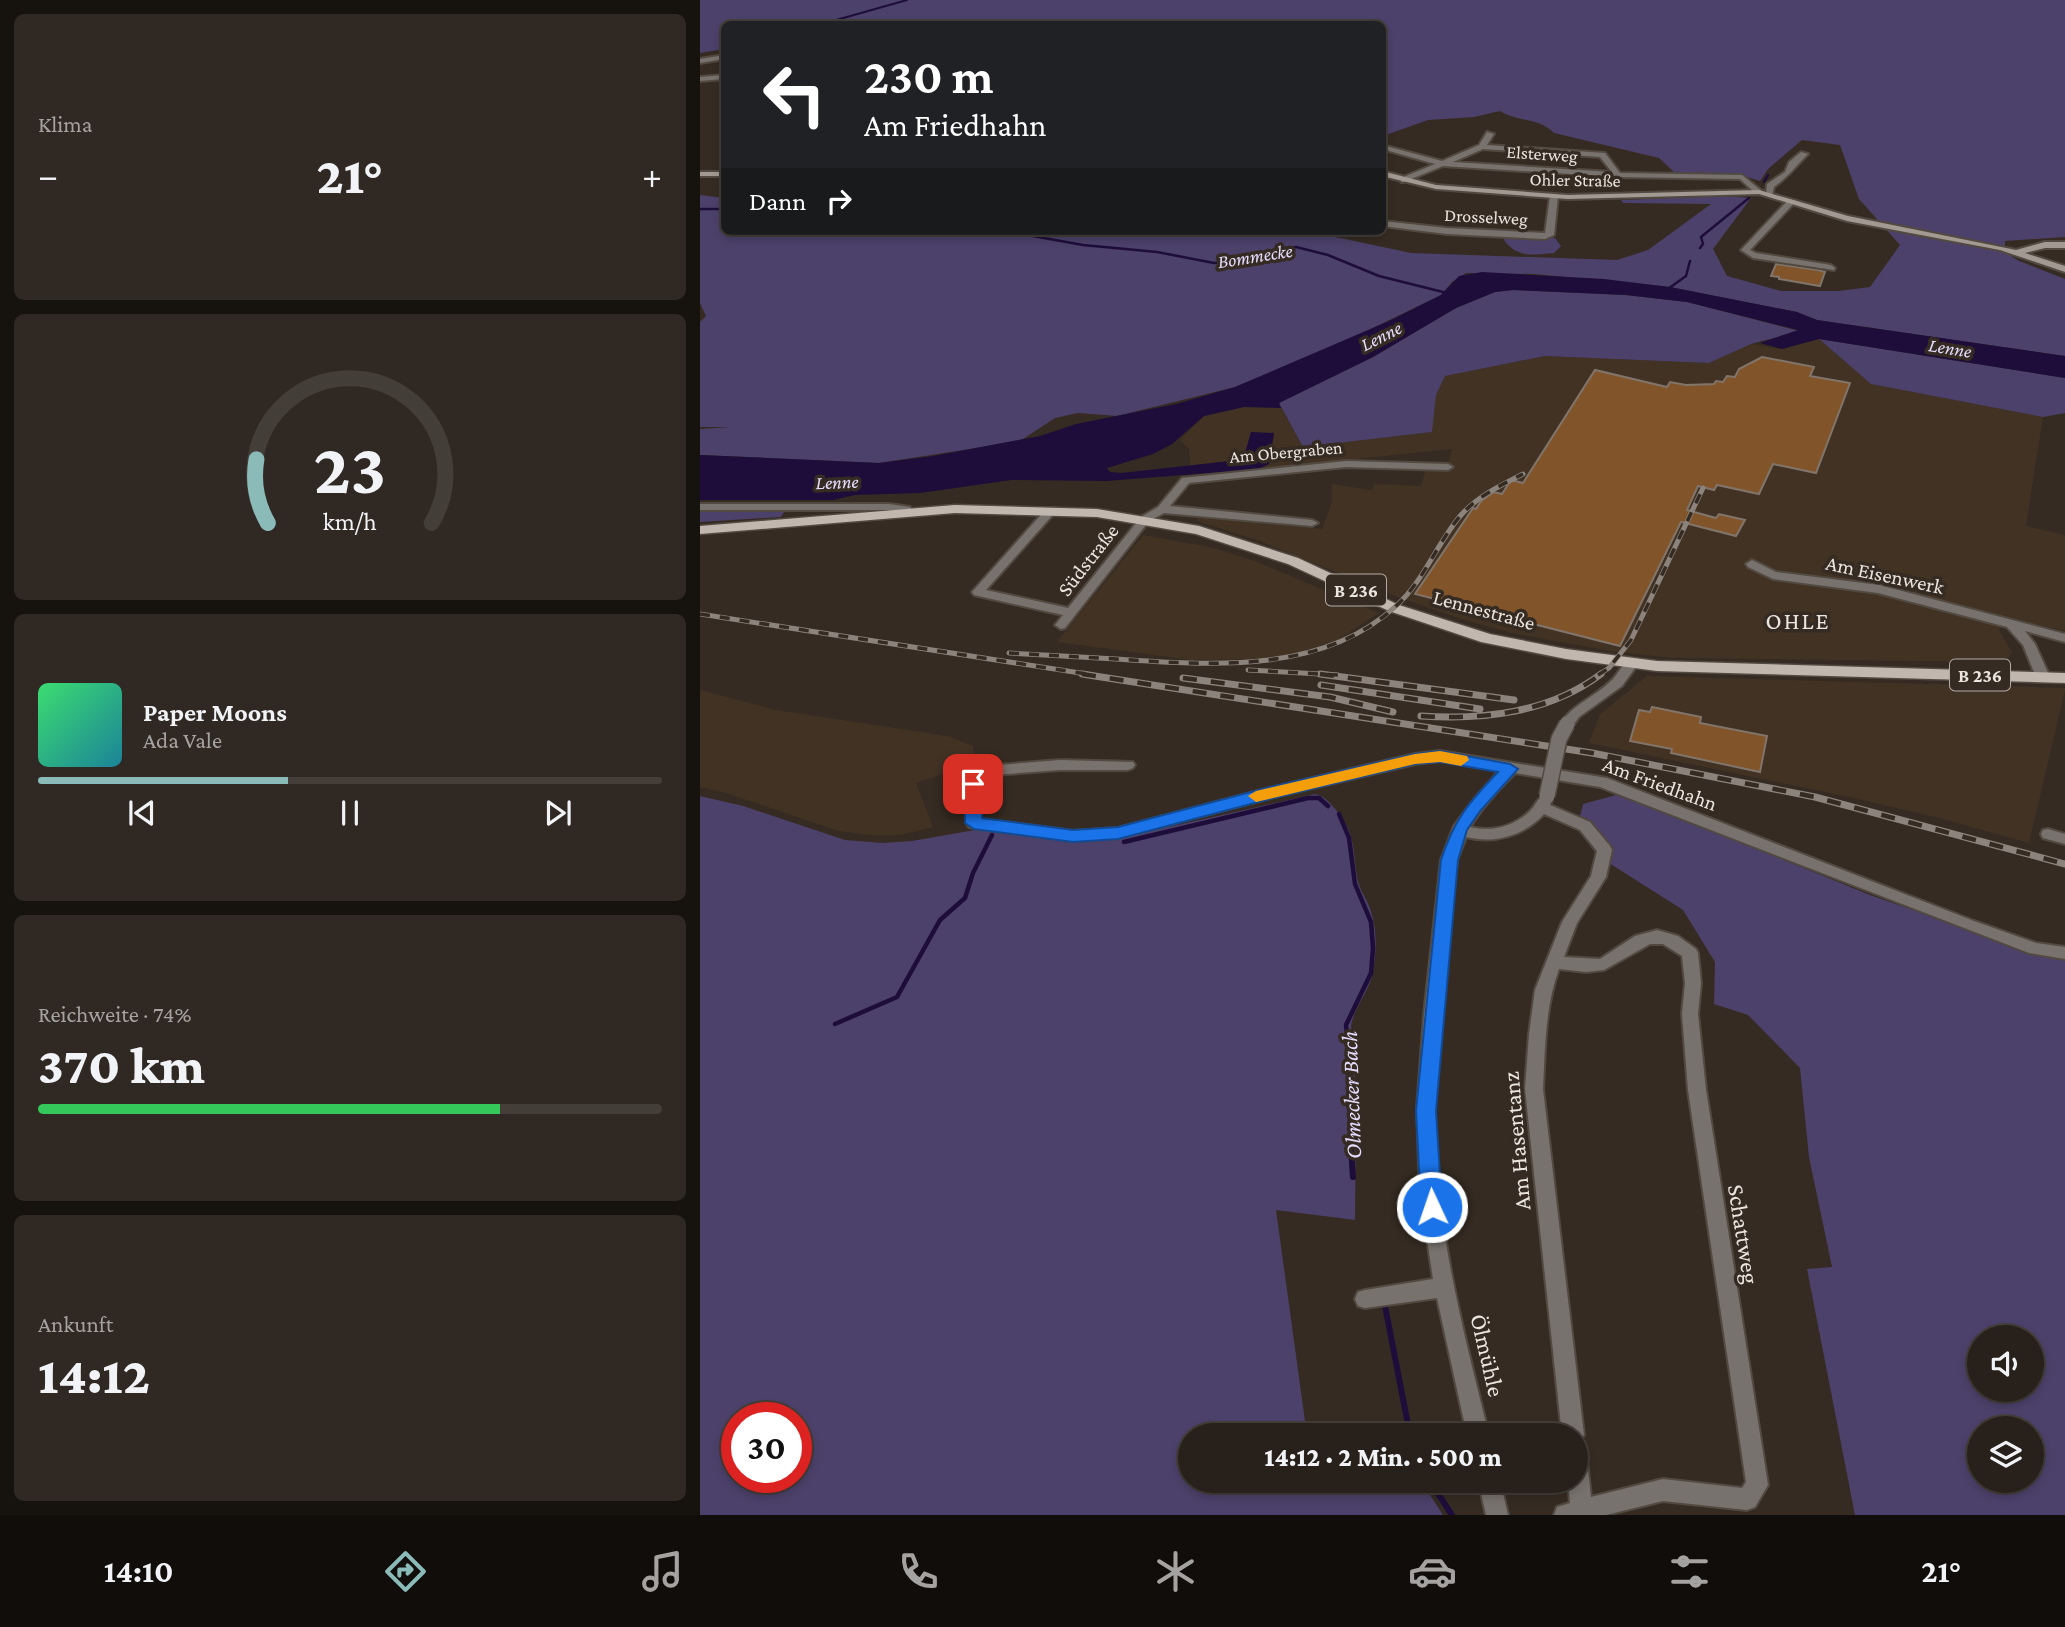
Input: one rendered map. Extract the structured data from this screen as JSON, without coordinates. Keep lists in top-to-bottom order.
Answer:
{
  "streets": {
    "main road": ["B 236", "Lennestraße"],
    "street": [
      "Elsterweg",
      "Ohler Straße",
      "Drosselweg",
      "Am Obergraben",
      "Südstraße",
      "Am Eisenwerk",
      "Am Friedhahn",
      "Am Hasentanz",
      "Schattweg",
      "Ölmühle"
    ]
  },
  "crossings": [
    ["Elsterweg", "Ohler Straße"],
    ["Ohler Straße", "Drosselweg"],
    ["Am Obergraben", "Südstraße"],
    ["Am Obergraben", "Lennestraße"],
    ["Südstraße", "Lennestraße"],
    ["Am Friedhahn", "Ölmühle"],
    ["Am Hasentanz", "Schattweg"]
  ],
  "districts": ["OHLE"],
  "water": ["Bommecke", "Lenne", "Olmecker Bach"],
  "page": {
    "tile": [
      "Klima",
      ["Reichweite · 74%", "370 km"],
      ["Ankunft", "14:12"]
    ],
    "turn": ["230 m", "Am Friedhahn"],
    "heat": ["−", "21°", "+"],
    "then": "Dann",
    "song": ["Paper Moons", "Ada Vale"],
    "limit": "30",
    "trip": "14:12 · 2 Min. · 500 m",
    "tabs": ["14:10", "21°"],
    "gauge": ["23", "km/h"]
  }
}
